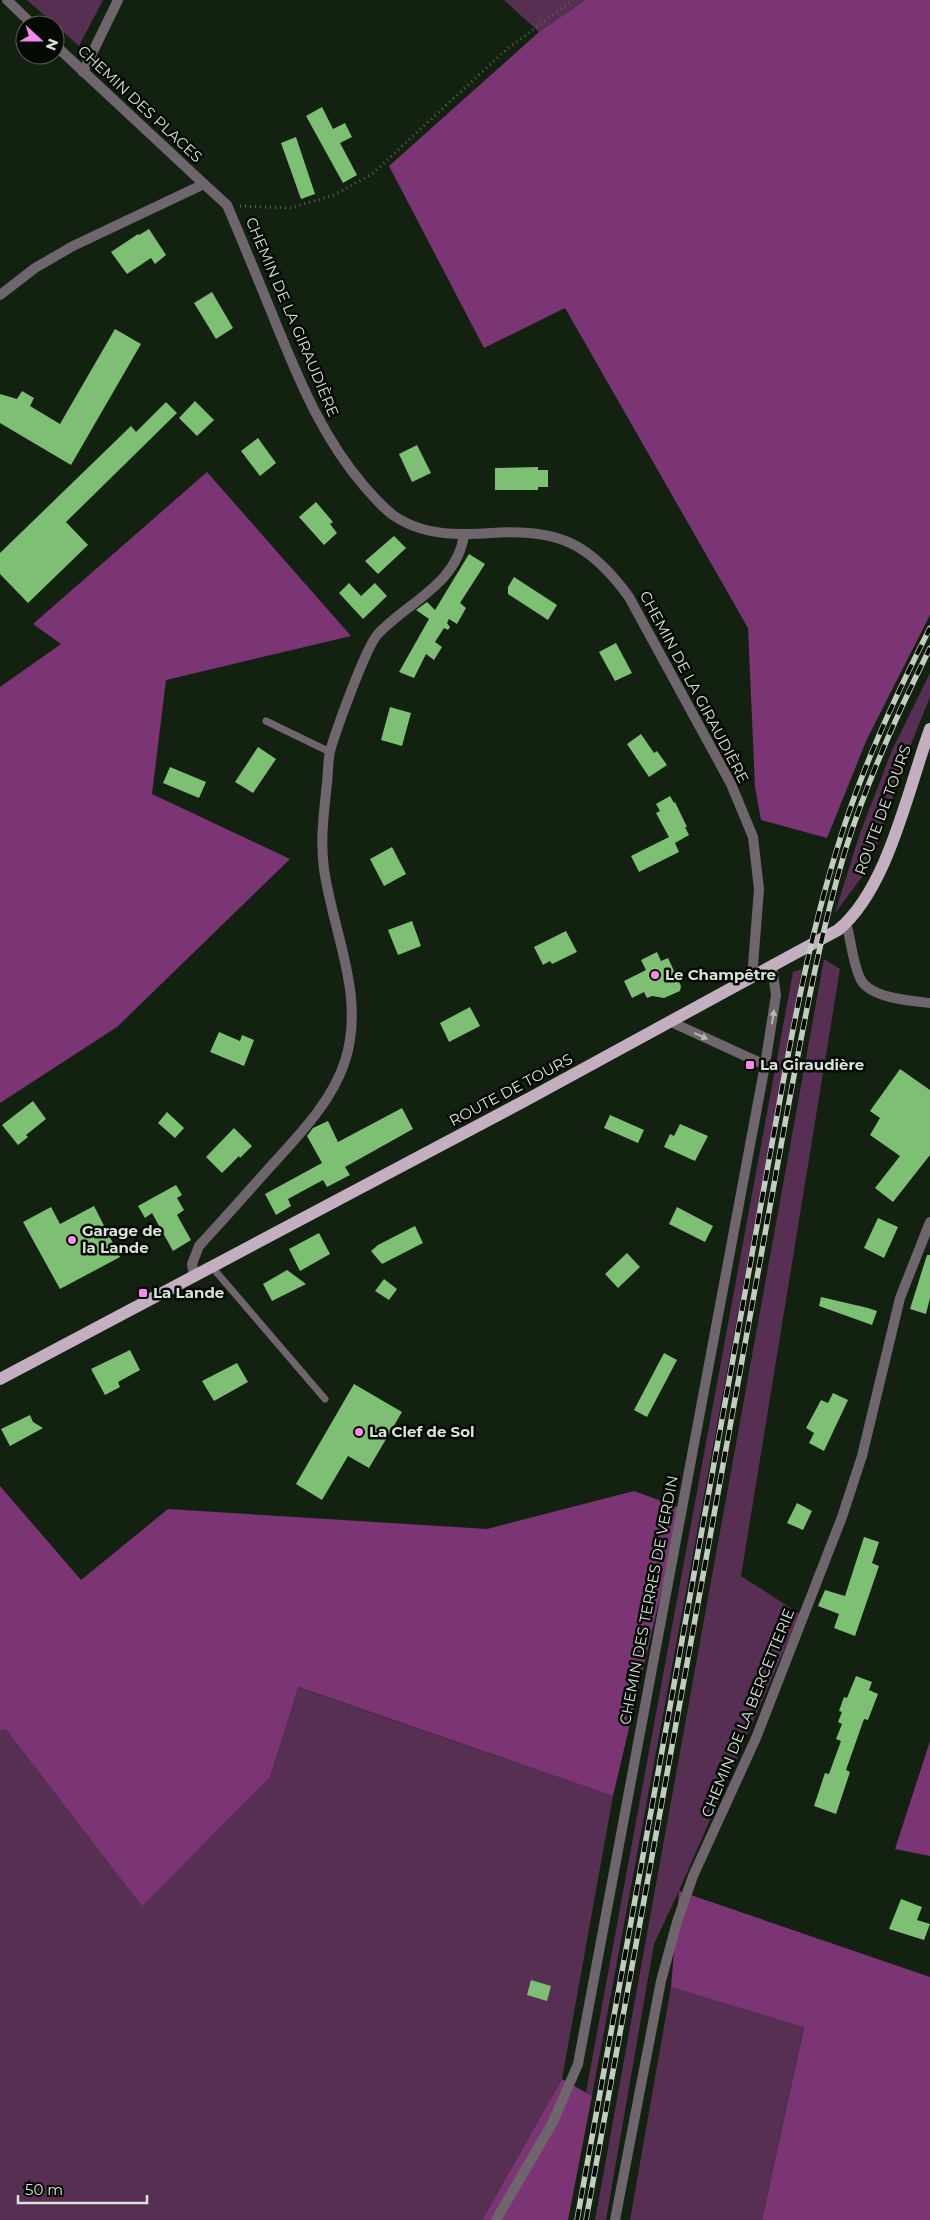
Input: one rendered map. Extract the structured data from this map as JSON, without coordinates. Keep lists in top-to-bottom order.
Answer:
{
  "streets": {
    "main road": ["ROUTE DE TOURS"],
    "street": [
      "CHEMIN DES PLACES",
      "CHEMIN DE LA GIRAUDIÈRE",
      "CHEMIN DES TERRES DE VERDIN",
      "CHEMIN DE LA BERCETTERIE"
    ]
  },
  "crossings": [
    ["CHEMIN DES PLACES", "CHEMIN DE LA GIRAUDIÈRE"],
    ["CHEMIN DE LA GIRAUDIÈRE", "ROUTE DE TOURS"],
    ["ROUTE DE TOURS", "CHEMIN DES TERRES DE VERDIN"]
  ],
  "places": {
    "other": ["Le Champêtre", "Garage de la Lande", "La Clef de Sol"],
    "transit": ["La Giraudière", "La Lande"]
  },
  "scale_bar": "50 m",
  "north": "right"
}
